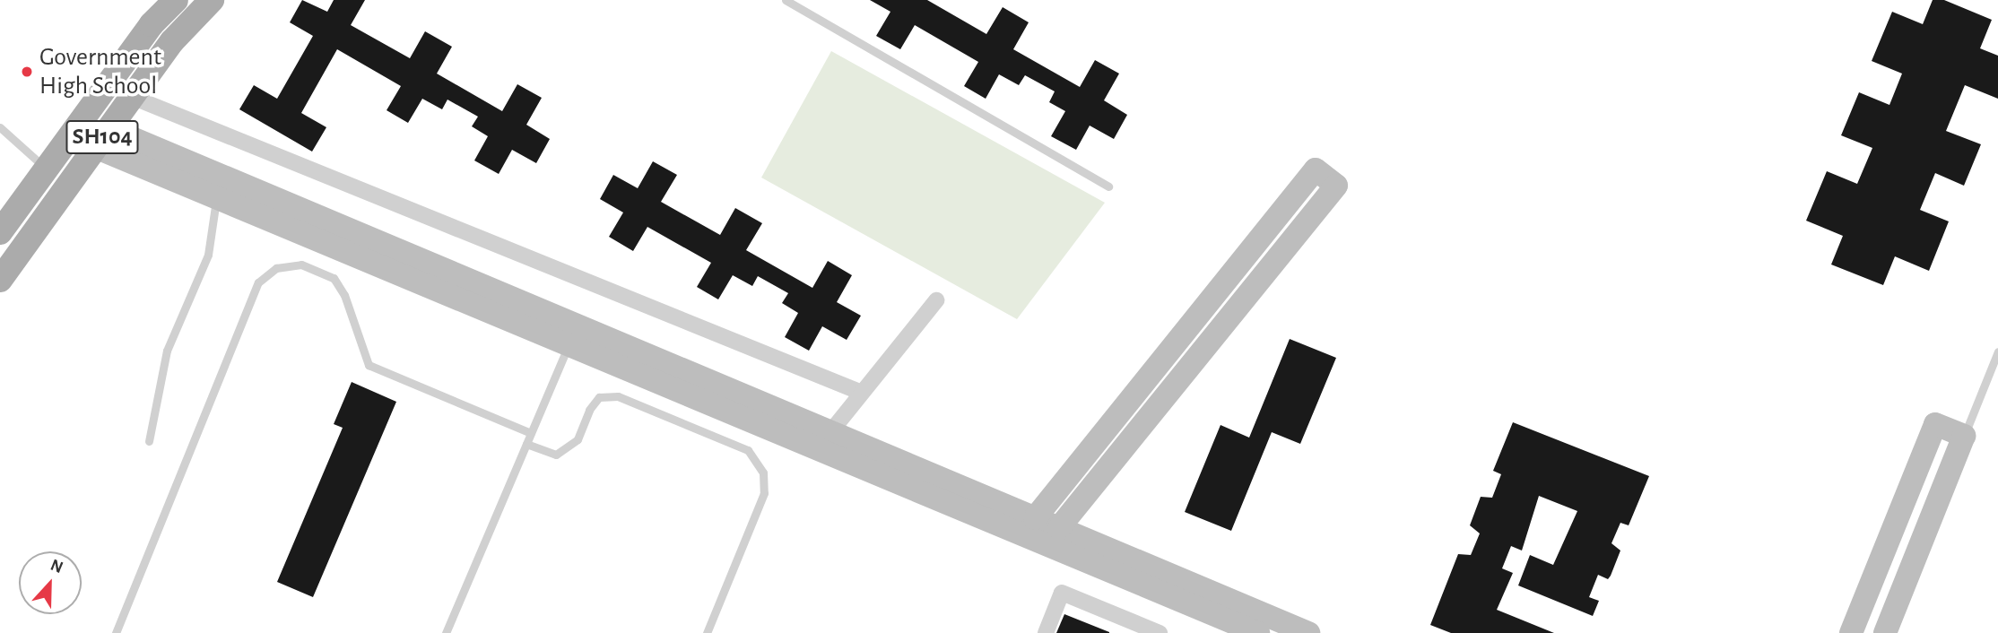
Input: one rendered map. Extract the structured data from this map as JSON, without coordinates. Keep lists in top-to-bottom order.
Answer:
{
  "streets": {
    "main road": ["SH104"]
  },
  "places": ["Government High School"],
  "north": "top"
}
